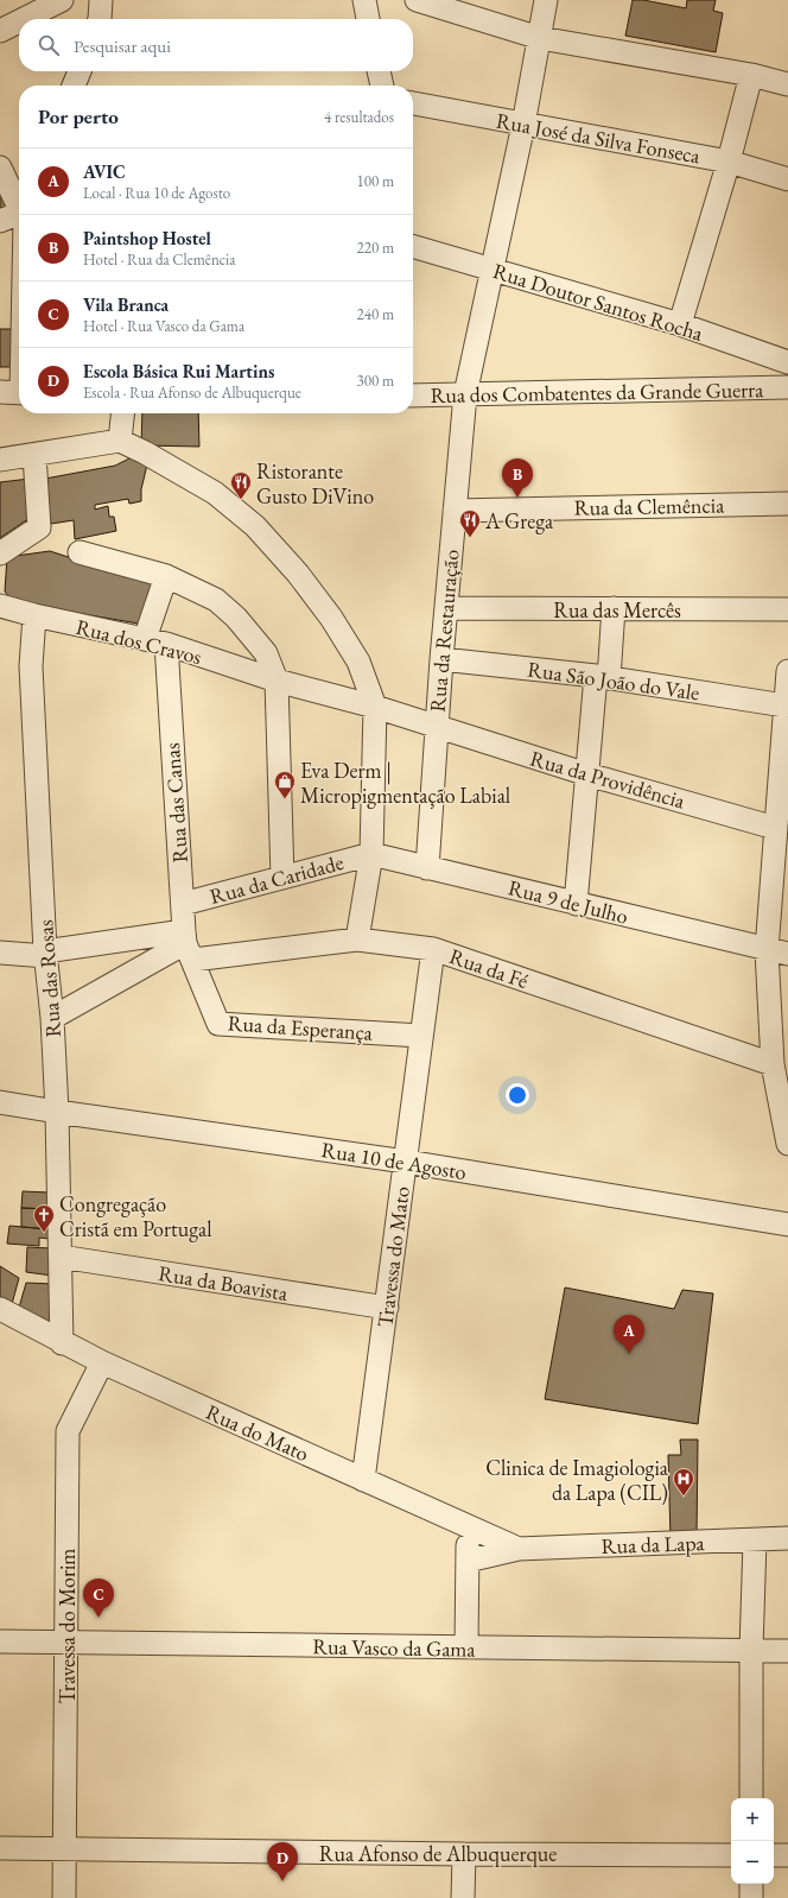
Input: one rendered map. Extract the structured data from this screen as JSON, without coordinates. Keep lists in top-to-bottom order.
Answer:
{
  "streets": {
    "street": [
      "Rua José da Silva Fonseca",
      "Rua Doutor Santos Rocha",
      "Rua dos Combatentes da Grande Guerra",
      "Rua da Clemência",
      "Rua das Mercês",
      "Rua da Restauração",
      "Rua dos Cravos",
      "Rua São João do Vale",
      "Rua da Providência",
      "Rua das Canas",
      "Rua da Caridade",
      "Rua 9 de Julho",
      "Rua da Fé",
      "Rua das Rosas",
      "Rua da Esperança",
      "Rua 10 de Agosto",
      "Travessa do Mato",
      "Rua da Boavista",
      "Rua do Mato",
      "Rua da Lapa",
      "Travessa do Morim",
      "Rua Vasco da Gama",
      "Rua Afonso de Albuquerque"
    ]
  },
  "crossings": [
    ["Rua José da Silva Fonseca", "Rua da Restauração"],
    ["Rua Doutor Santos Rocha", "Rua da Restauração"],
    ["Rua dos Combatentes da Grande Guerra", "Rua da Restauração"],
    ["Rua da Clemência", "Rua da Restauração"],
    ["Rua das Mercês", "Rua da Restauração"],
    ["Rua da Restauração", "Rua São João do Vale"],
    ["Rua da Restauração", "Rua da Providência"],
    ["Rua da Restauração", "Rua 9 de Julho"],
    ["Rua dos Cravos", "Rua da Providência"],
    ["Rua dos Cravos", "Rua das Canas"],
    ["Rua dos Cravos", "Rua das Rosas"],
    ["Rua das Canas", "Rua da Caridade"],
    ["Rua das Canas", "Rua da Fé"],
    ["Rua das Canas", "Rua da Esperança"],
    ["Rua da Caridade", "Rua 9 de Julho"],
    ["Rua da Fé", "Rua das Rosas"],
    ["Rua da Fé", "Rua da Esperança"],
    ["Rua da Fé", "Travessa do Mato"],
    ["Rua das Rosas", "Rua 10 de Agosto"],
    ["Rua das Rosas", "Rua da Boavista"],
    ["Rua das Rosas", "Rua do Mato"],
    ["Rua da Esperança", "Travessa do Mato"],
    ["Rua 10 de Agosto", "Travessa do Mato"],
    ["Travessa do Mato", "Rua da Boavista"],
    ["Travessa do Mato", "Rua do Mato"],
    ["Rua do Mato", "Rua da Lapa"],
    ["Rua do Mato", "Travessa do Morim"],
    ["Travessa do Morim", "Rua Vasco da Gama"],
    ["Travessa do Morim", "Rua Afonso de Albuquerque"]
  ],
  "places": {
    "restaurant": ["Ristorante Gusto DiVino", "A Grega"],
    "shop": ["Eva Derm | Micropigmentação Labial"],
    "church": ["Congregação Cristã em Portugal"],
    "hospital": ["Clinica de Imagiologia da Lapa (CIL)"]
  },
  "page": {
    "search": "Pesquisar aqui",
    "heading": ["Por perto", "4 resultados"],
    "list": [
      {
        "mark": "A",
        "name": "AVIC",
        "note": "Local · Rua 10 de Agosto",
        "value": "100 m"
      },
      {
        "mark": "B",
        "name": "Paintshop Hostel",
        "note": "Hotel · Rua da Clemência",
        "value": "220 m"
      },
      {
        "mark": "C",
        "name": "Vila Branca",
        "note": "Hotel · Rua Vasco da Gama",
        "value": "240 m"
      },
      {
        "mark": "D",
        "name": "Escola Básica Rui Martins",
        "note": "Escola · Rua Afonso de Albuquerque",
        "value": "300 m"
      }
    ],
    "pins": [
      "B",
      "A",
      "C",
      "D"
    ],
    "map_buttons": ["+", "−"]
  }
}
